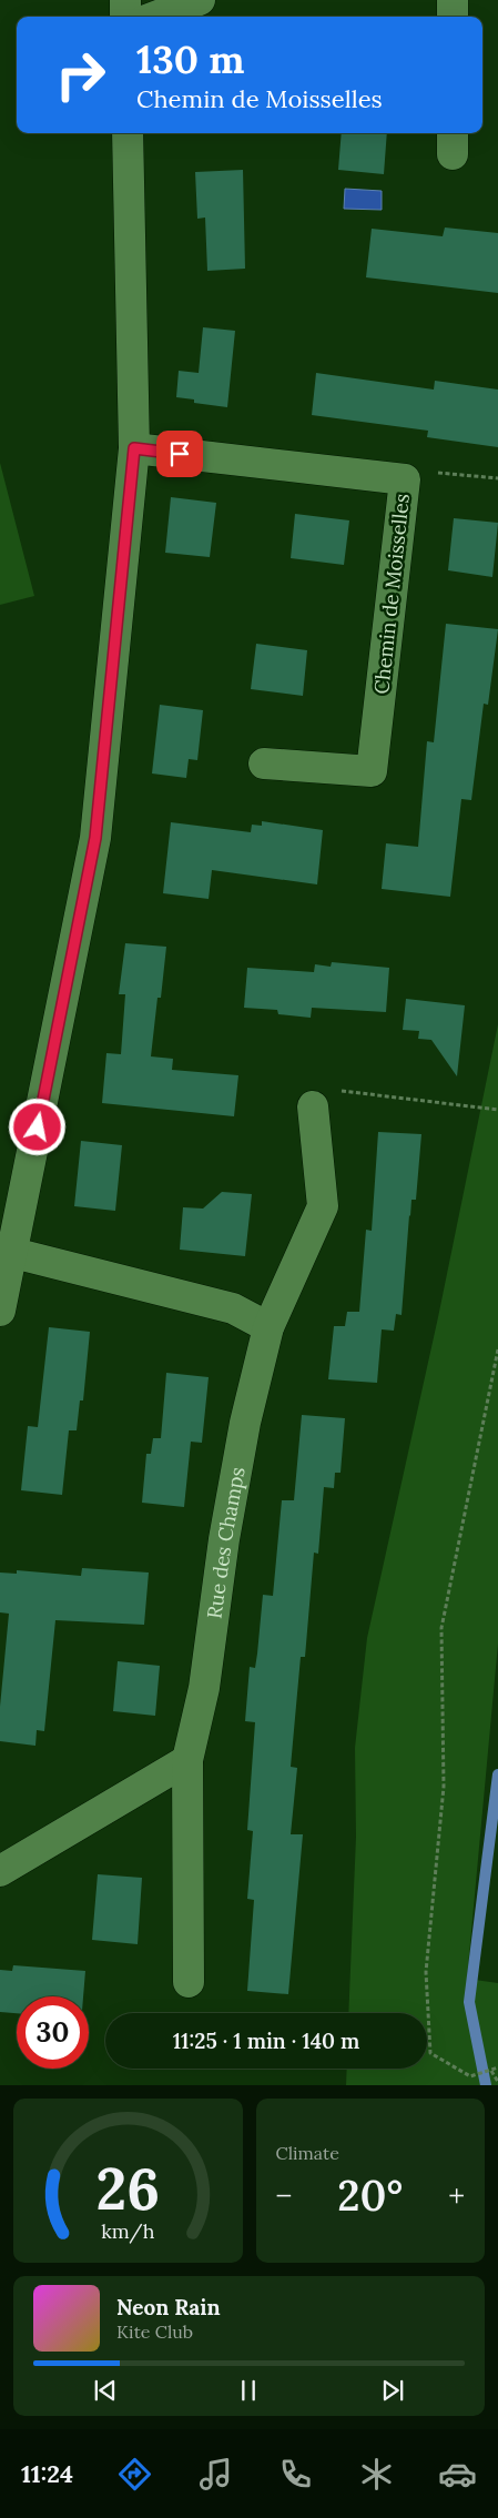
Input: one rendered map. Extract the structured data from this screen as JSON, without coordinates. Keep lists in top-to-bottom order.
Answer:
{
  "streets": {
    "street": ["Chemin de Moisselles", "Rue des Champs"]
  },
  "page": {
    "turn": ["130 m", "Chemin de Moisselles"],
    "limit": "30",
    "trip": "11:25 · 1 min · 140 m",
    "tile": "Climate",
    "heat": ["−", "20°", "+"],
    "song": ["Neon Rain", "Kite Club"],
    "tabs": "11:24",
    "gauge": ["26", "km/h"]
  }
}
